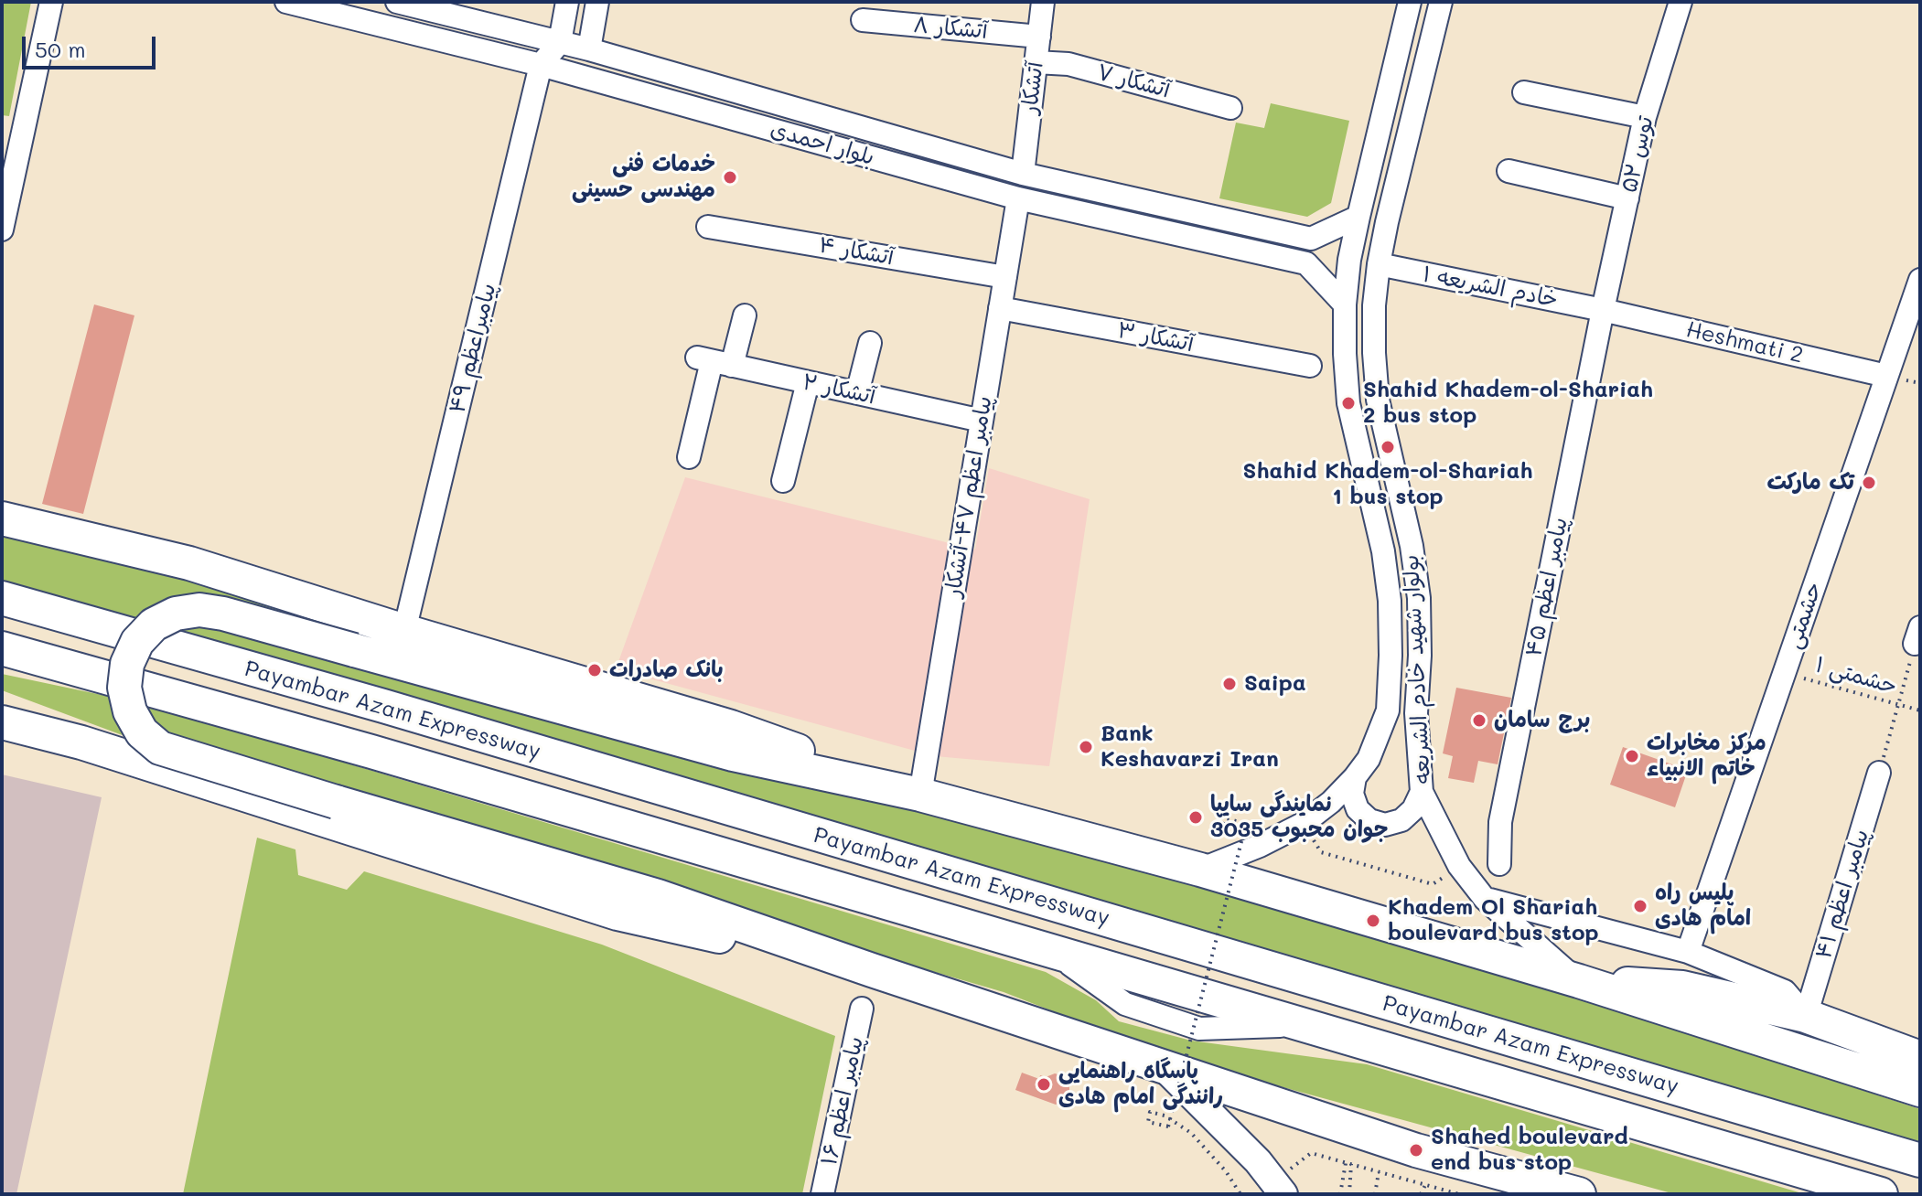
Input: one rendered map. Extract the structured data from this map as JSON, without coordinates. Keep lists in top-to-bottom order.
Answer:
{
  "streets": {
    "highway": ["Payambar Azam Expressway"],
    "street": [
      "آتشکار ۸",
      "آتشکار ۷",
      "آتشکار",
      "بلوار احمدی",
      "توس ۵۲",
      "آتشکار ۴",
      "خادم الشریعه ۱",
      "آتشکار ۳",
      "Heshmati 2",
      "پیامبراعظم ۴۹",
      "آتشکار ۲",
      "پیامبر اعظم ۴۷-آتشکار",
      "پیامبر اعظم ۴۵",
      "حشمتی",
      "بولوار شهید خادم الشریعه",
      "پیامبر اعظم ۴۱",
      "پیامبر اعظم ۱۶"
    ],
    "path": ["حشمتی ۱"]
  },
  "crossings": [
    ["آتشکار ۸", "آتشکار"],
    ["آتشکار ۷", "آتشکار"],
    ["آتشکار", "بلوار احمدی"],
    ["بلوار احمدی", "پیامبراعظم ۴۹"],
    ["بلوار احمدی", "پیامبر اعظم ۴۷-آتشکار"],
    ["توس ۵۲", "خادم الشریعه ۱"],
    ["توس ۵۲", "Heshmati 2"],
    ["توس ۵۲", "پیامبر اعظم ۴۵"],
    ["آتشکار ۴", "پیامبر اعظم ۴۷-آتشکار"],
    ["خادم الشریعه ۱", "Heshmati 2"],
    ["خادم الشریعه ۱", "پیامبر اعظم ۴۵"],
    ["خادم الشریعه ۱", "بولوار شهید خادم الشریعه"],
    ["آتشکار ۳", "پیامبر اعظم ۴۷-آتشکار"],
    ["Heshmati 2", "پیامبر اعظم ۴۵"],
    ["Heshmati 2", "حشمتی"],
    ["آتشکار ۲", "پیامبر اعظم ۴۷-آتشکار"],
    ["حشمتی", "حشمتی ۱"]
  ],
  "places": [
    "خدمات فنی مهندسی حسینی",
    "Shahid Khadem-ol-Shariah 2 bus stop",
    "Shahid Khadem-ol-Shariah 1 bus stop",
    "تک مارکت",
    "بانک صادرات",
    "Saipa",
    "برج سامان",
    "Bank Keshavarzi Iran",
    "مرکز مخابرات خاتم الانبیاء",
    "نمایندگی سایپا جوان محبوب 3035",
    "پلیس راه امام هادی",
    "Khadem Ol Shariah boulevard bus stop",
    "پاسگاه راهنمایی رانندگی امام هادی",
    "Shahed boulevard end bus stop"
  ],
  "scale_bar": "50 m"
}
